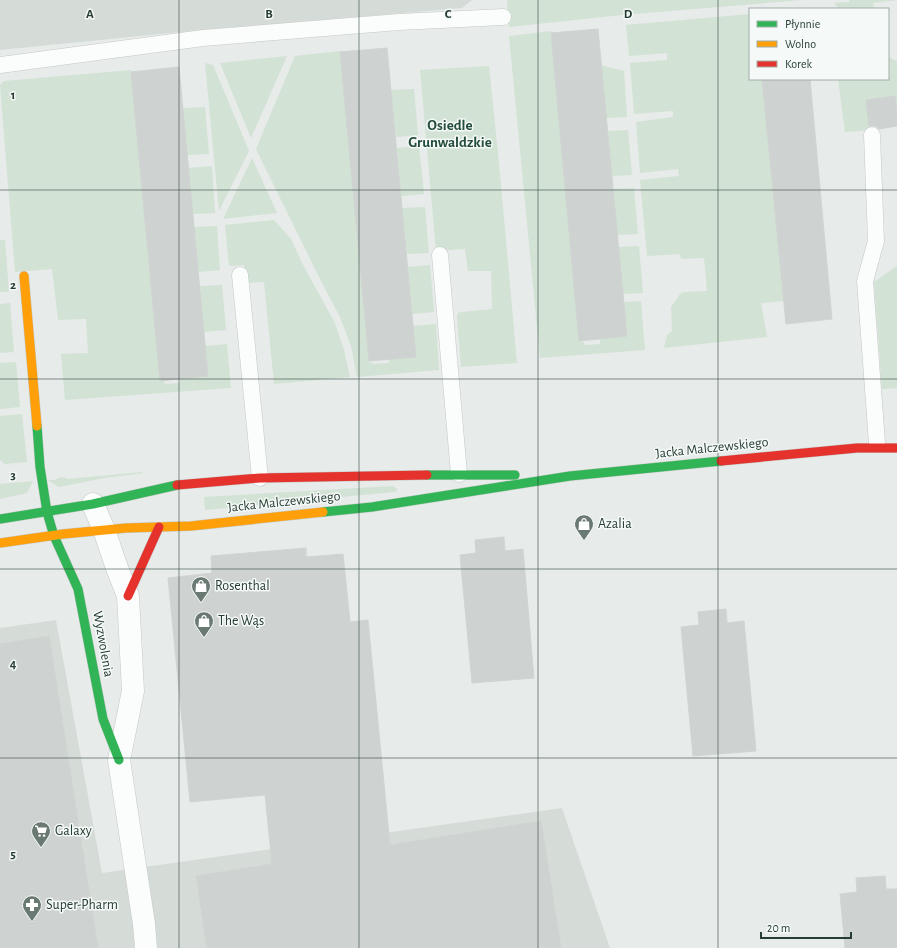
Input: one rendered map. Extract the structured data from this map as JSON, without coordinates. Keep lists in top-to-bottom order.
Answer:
{
  "streets": {
    "street": ["Jacka Malczewskiego", "Wyzwolenia"]
  },
  "crossings": [
    ["Jacka Malczewskiego", "Wyzwolenia"]
  ],
  "districts": ["Osiedle Grunwaldzkie"],
  "places": {
    "shop": ["Azalia", "Rosenthal", "The Wąs"],
    "supermarket": ["Galaxy"],
    "pharmacy": ["Super-Pharm"]
  },
  "legend": ["Płynnie", "Wolno", "Korek"],
  "scale_bar": "20 m",
  "grid": {
    "columns": [
      "A",
      "B",
      "C",
      "D"
    ],
    "rows": [
      "1",
      "2",
      "3",
      "4",
      "5"
    ]
  }
}
